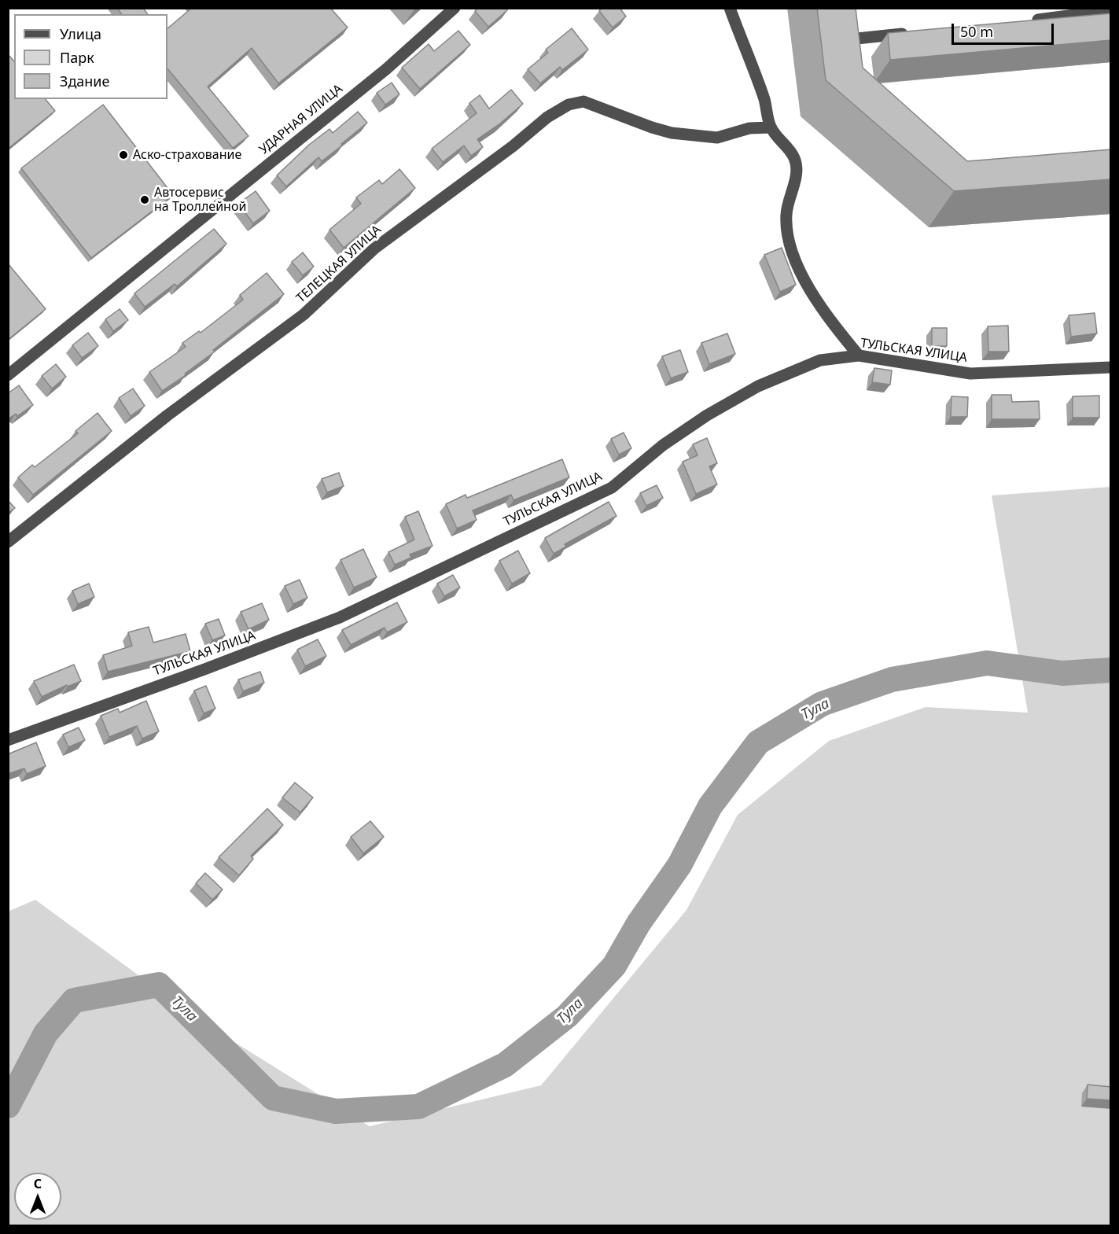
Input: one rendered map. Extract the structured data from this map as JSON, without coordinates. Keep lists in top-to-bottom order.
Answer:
{
  "streets": {
    "street": ["УДАРНАЯ УЛИЦА", "ТЕЛЕЦКАЯ УЛИЦА", "ТУЛЬСКАЯ УЛИЦА"]
  },
  "water": ["Тула"],
  "places": ["Аско-страхование", "Автосервис на Троллейной"],
  "legend": ["Улица", "Парк", "Здание"],
  "scale_bar": "50 m",
  "north": "top"
}
